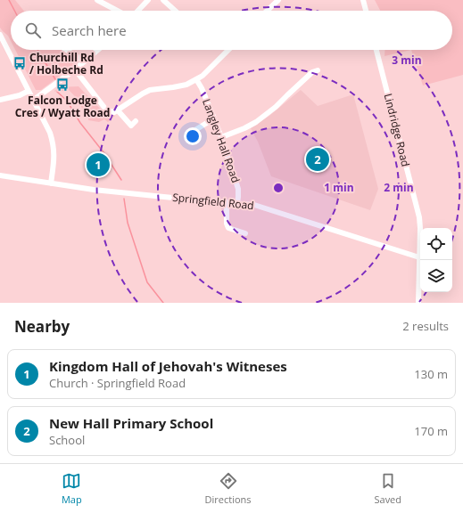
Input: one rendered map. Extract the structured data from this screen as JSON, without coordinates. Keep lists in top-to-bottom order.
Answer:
{
  "streets": {
    "street": ["Lindridge Road", "Langley Hall Road", "Springfield Road"]
  },
  "crossings": [
    ["Lindridge Road", "Springfield Road"],
    ["Langley Hall Road", "Springfield Road"]
  ],
  "places": {
    "bus stop": ["Churchill Rd / Holbeche Rd", "Falcon Lodge Cres / Wyatt Road"]
  },
  "page": {
    "search": "Search here",
    "pins": ["2", "1"],
    "heading": ["Nearby", "2 results"],
    "list": [
      {
        "mark": "1",
        "name": "Kingdom Hall of Jehovah's Witneses",
        "note": "Church · Springfield Road",
        "value": "130 m"
      },
      {
        "mark": "2",
        "name": "New Hall Primary School",
        "note": "School",
        "value": "170 m"
      }
    ],
    "nav": ["Map", "Directions", "Saved"]
  },
  "rings": ["3 min", "1 min", "2 min"]
}
